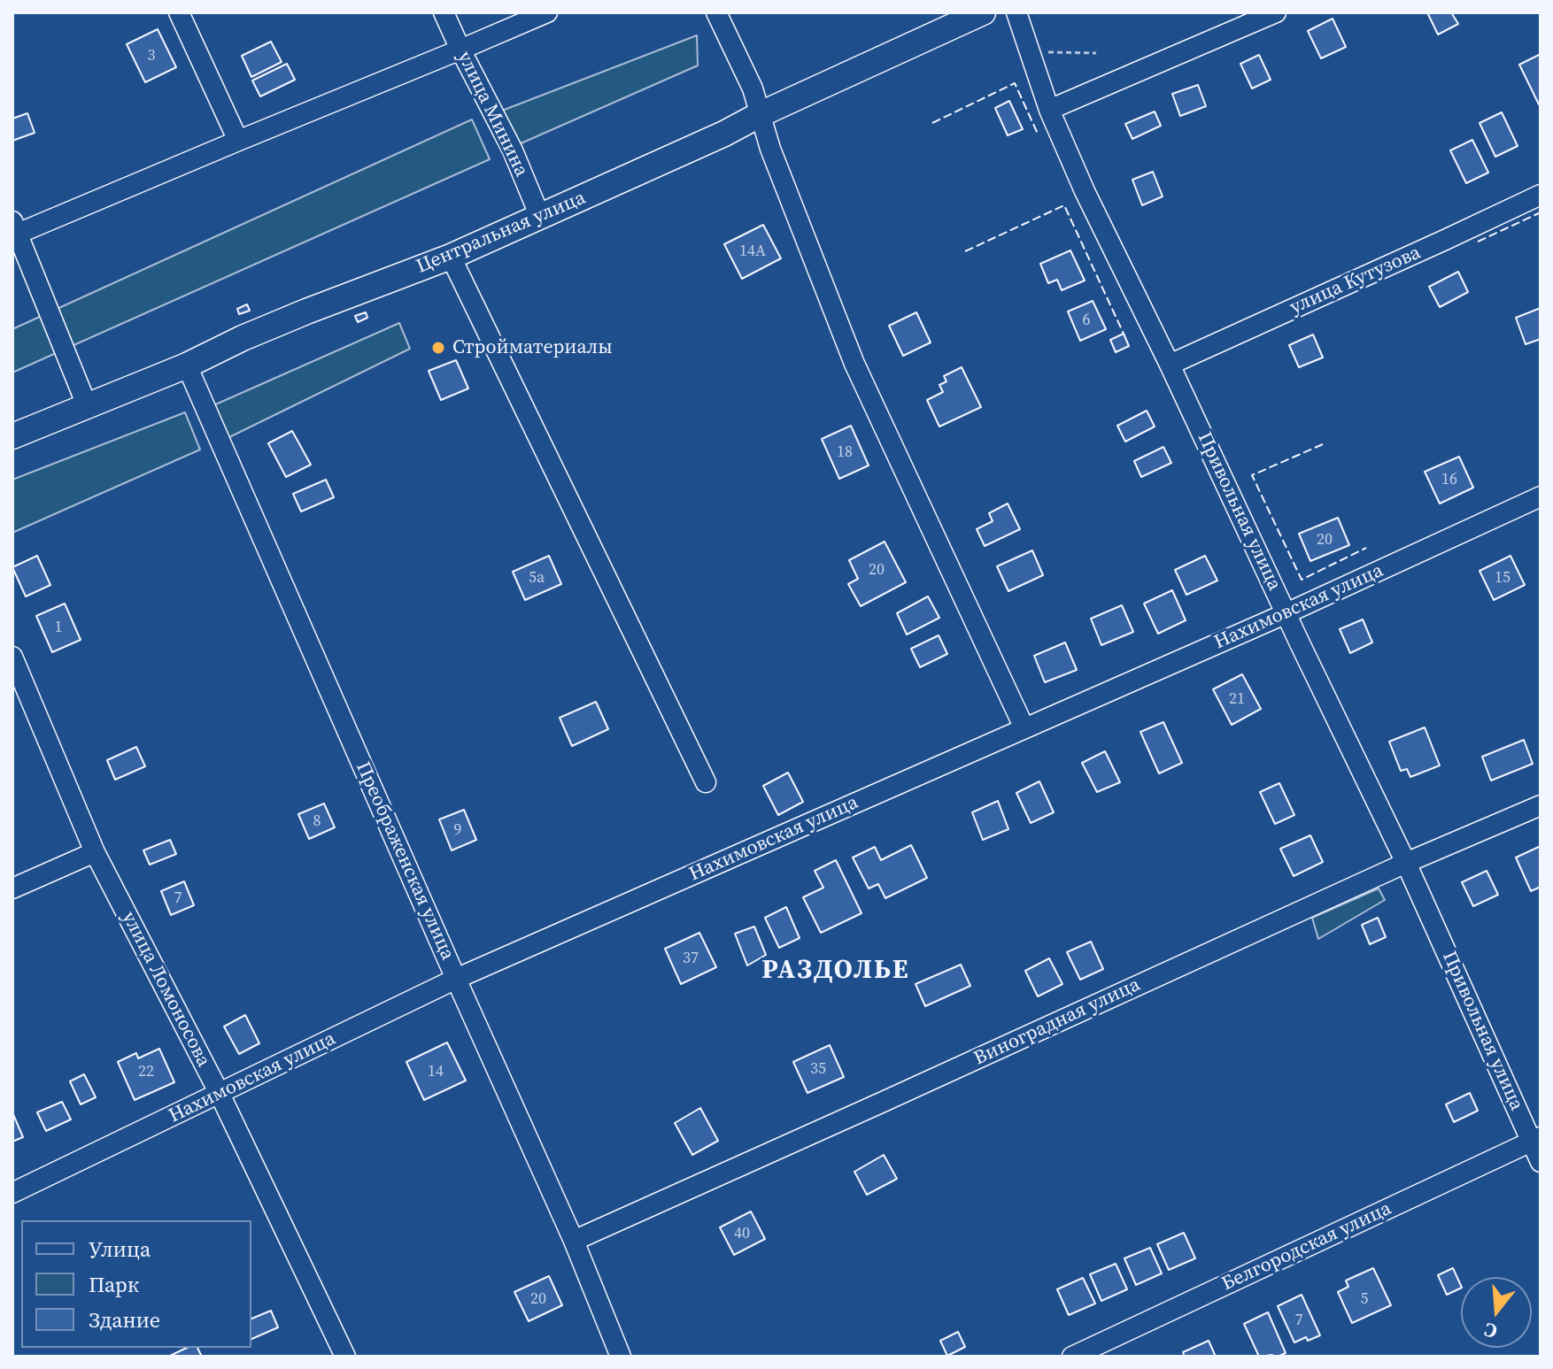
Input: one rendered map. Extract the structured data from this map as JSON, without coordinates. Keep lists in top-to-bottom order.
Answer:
{
  "streets": {
    "main road": ["Центральная улица"],
    "street": [
      "улица Минина",
      "улица Кутузова",
      "Привольная улица",
      "Нахимовская улица",
      "Преображенская улица",
      "улица Ломоносова",
      "Виноградная улица",
      "Белгородская улица"
    ]
  },
  "crossings": [
    ["улица Минина", "Центральная улица"],
    ["Центральная улица", "Преображенская улица"],
    ["улица Кутузова", "Привольная улица"],
    ["Привольная улица", "Нахимовская улица"],
    ["Привольная улица", "Виноградная улица"],
    ["Привольная улица", "Белгородская улица"],
    ["Нахимовская улица", "Преображенская улица"],
    ["Нахимовская улица", "улица Ломоносова"],
    ["Преображенская улица", "Виноградная улица"]
  ],
  "districts": ["РАЗДОЛЬЕ"],
  "places": ["Стройматериалы"],
  "house_numbers": [
    "3",
    "14А",
    "6",
    "18",
    "16",
    "20",
    "20",
    "5а",
    "15",
    "1",
    "21",
    "8",
    "9",
    "7",
    "37",
    "35",
    "22",
    "14",
    "40",
    "20",
    "5",
    "7"
  ],
  "legend": ["Улица", "Парк", "Здание"],
  "north": "bottom"
}
